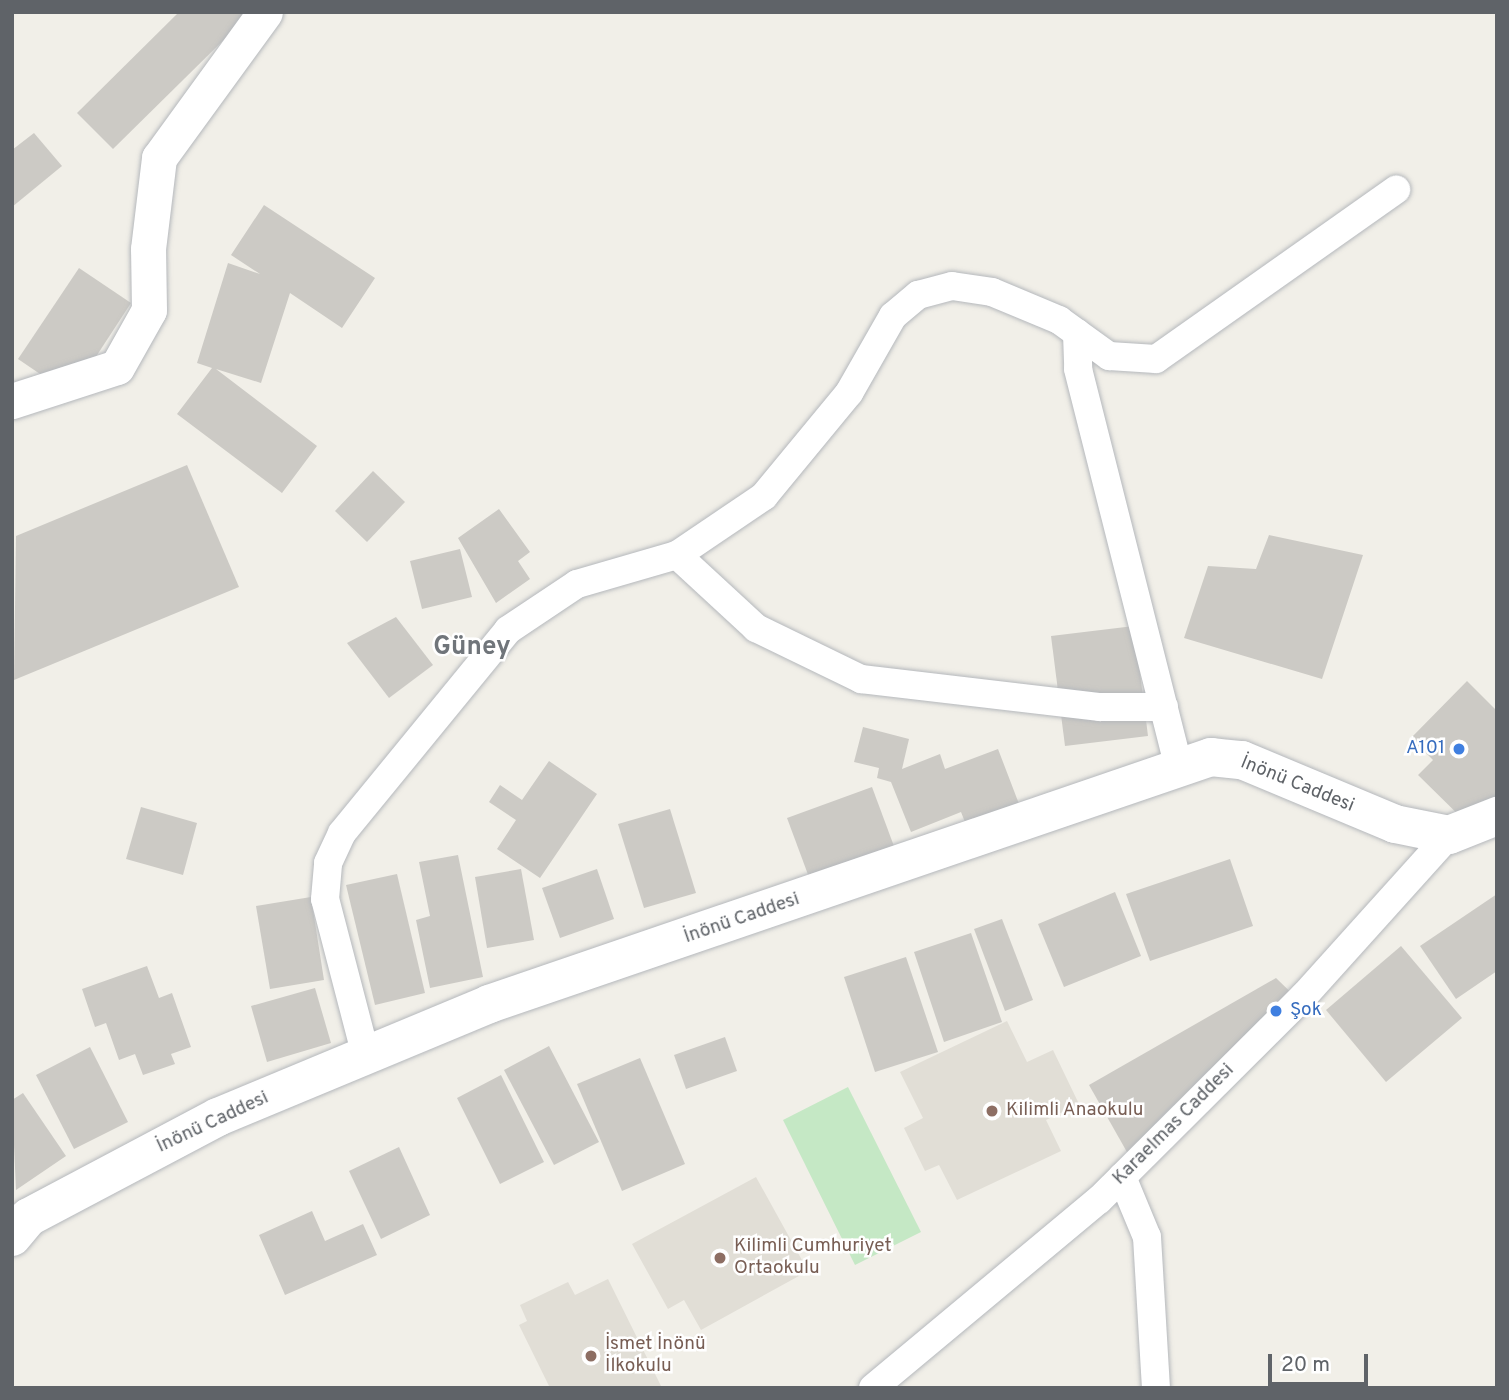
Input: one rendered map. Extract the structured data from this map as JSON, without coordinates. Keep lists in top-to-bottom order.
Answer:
{
  "streets": {
    "main road": ["İnönü Caddesi"],
    "street": ["Karaelmas Caddesi"]
  },
  "crossings": [
    ["İnönü Caddesi", "Karaelmas Caddesi"]
  ],
  "districts": ["Güney"],
  "places": [
    "A101",
    "Şok",
    "Kilimli Anaokulu",
    "Kilimli Cumhuriyet Ortaokulu",
    "İsmet İnönü İlkokulu"
  ],
  "scale_bar": "20 m"
}
